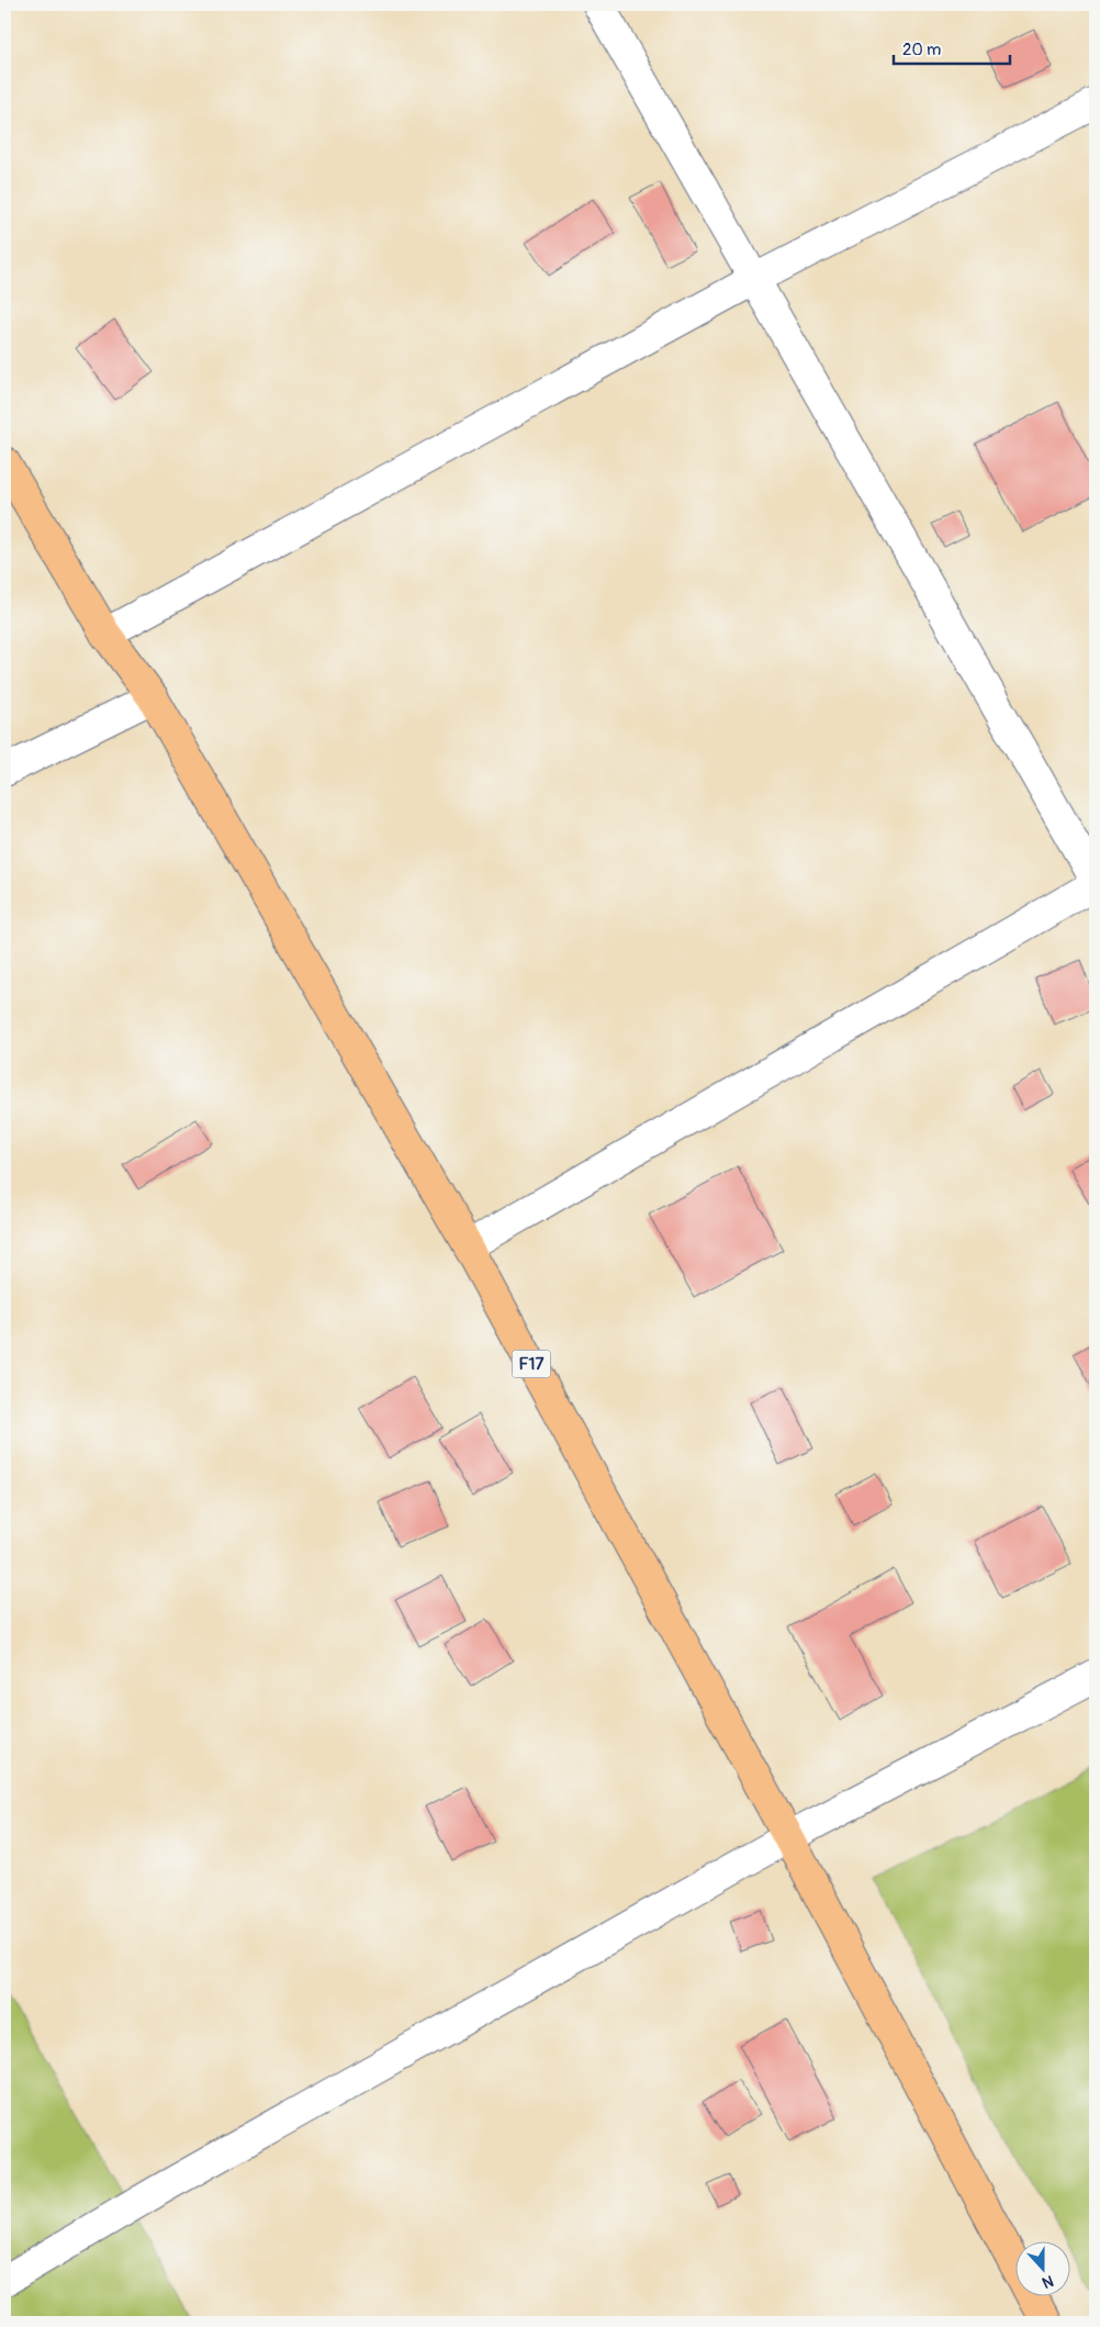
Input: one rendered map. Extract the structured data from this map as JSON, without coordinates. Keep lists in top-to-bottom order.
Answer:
{
  "streets": {
    "highway": ["F17"]
  },
  "scale_bar": "20 m",
  "north": "bottom"
}
